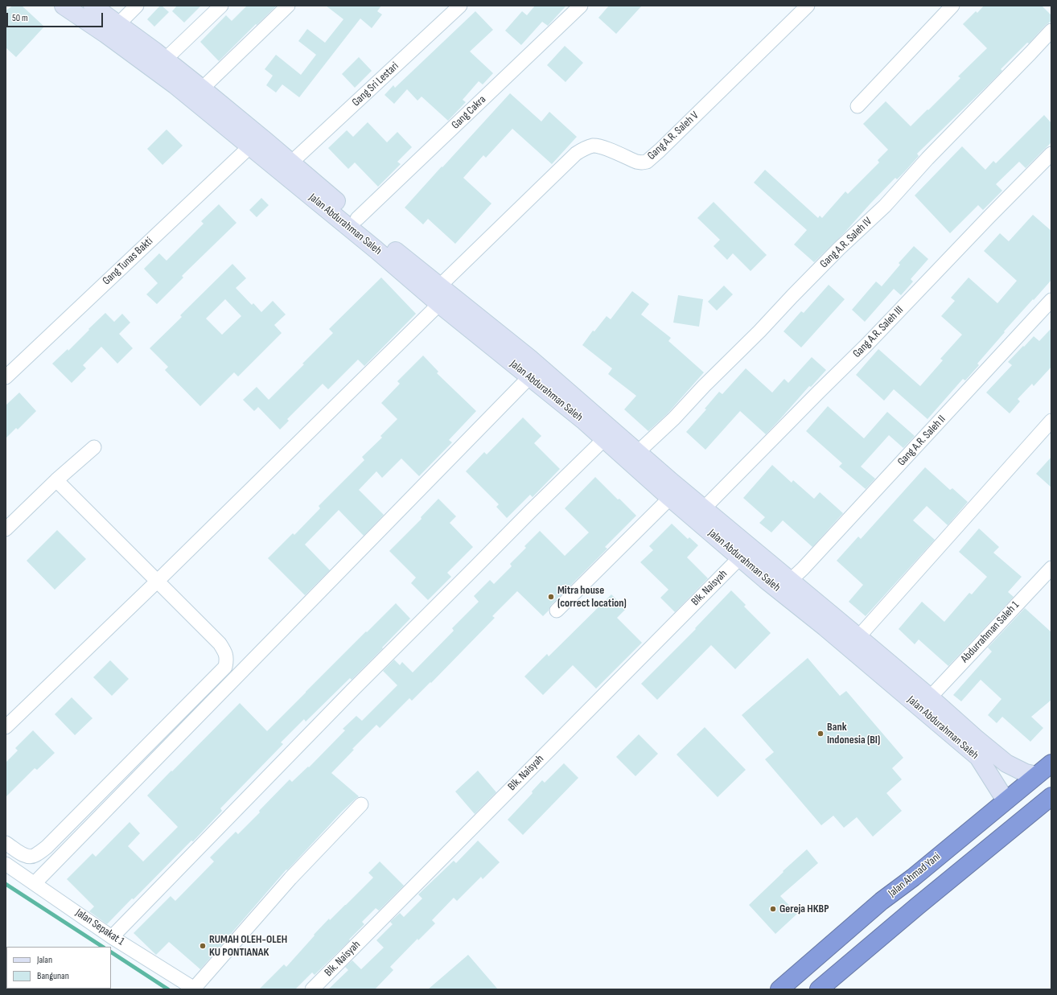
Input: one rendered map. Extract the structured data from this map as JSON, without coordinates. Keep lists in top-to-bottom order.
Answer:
{
  "streets": {
    "highway": ["Jalan Ahmad Yani"],
    "street": [
      "Gang Sri Lestari",
      "Gang Cakra",
      "Gang A.R. Saleh V",
      "Jalan Abdurahman Saleh",
      "Gang A.R. Saleh IV",
      "Gang Tunas Bakti",
      "Gang A.R. Saleh III",
      "Gang A.R. Saleh II",
      "Blk. Naisyah",
      "Abdurrahman Saleh 1",
      "Jalan Sepakat 1"
    ]
  },
  "crossings": [
    ["Gang Sri Lestari", "Jalan Abdurahman Saleh"],
    ["Gang Cakra", "Jalan Abdurahman Saleh"],
    ["Gang A.R. Saleh V", "Jalan Abdurahman Saleh"],
    ["Jalan Abdurahman Saleh", "Gang A.R. Saleh IV"],
    ["Jalan Abdurahman Saleh", "Gang Tunas Bakti"],
    ["Jalan Abdurahman Saleh", "Gang A.R. Saleh III"],
    ["Jalan Abdurahman Saleh", "Gang A.R. Saleh II"],
    ["Jalan Abdurahman Saleh", "Blk. Naisyah"],
    ["Jalan Abdurahman Saleh", "Abdurrahman Saleh 1"],
    ["Jalan Abdurahman Saleh", "Jalan Ahmad Yani"]
  ],
  "places": [
    "Mitra house (correct location)",
    "Bank Indonesia (BI)",
    "Gereja HKBP",
    "RUMAH OLEH-OLEH KU PONTIANAK"
  ],
  "legend": ["Jalan", "Bangunan"],
  "scale_bar": "50 m"
}
